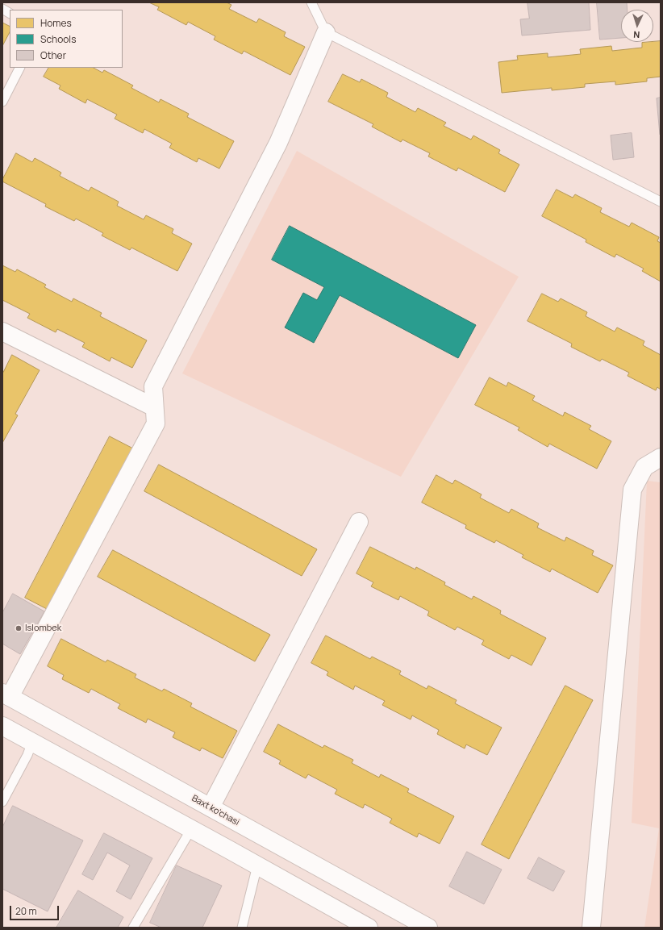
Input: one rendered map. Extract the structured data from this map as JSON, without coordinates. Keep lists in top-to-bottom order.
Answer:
{
  "streets": {
    "street": ["Baxt ko'chasi"]
  },
  "places": ["Islombek"],
  "legend": ["Homes", "Schools", "Other"],
  "scale_bar": "20 m",
  "north": "bottom"
}
